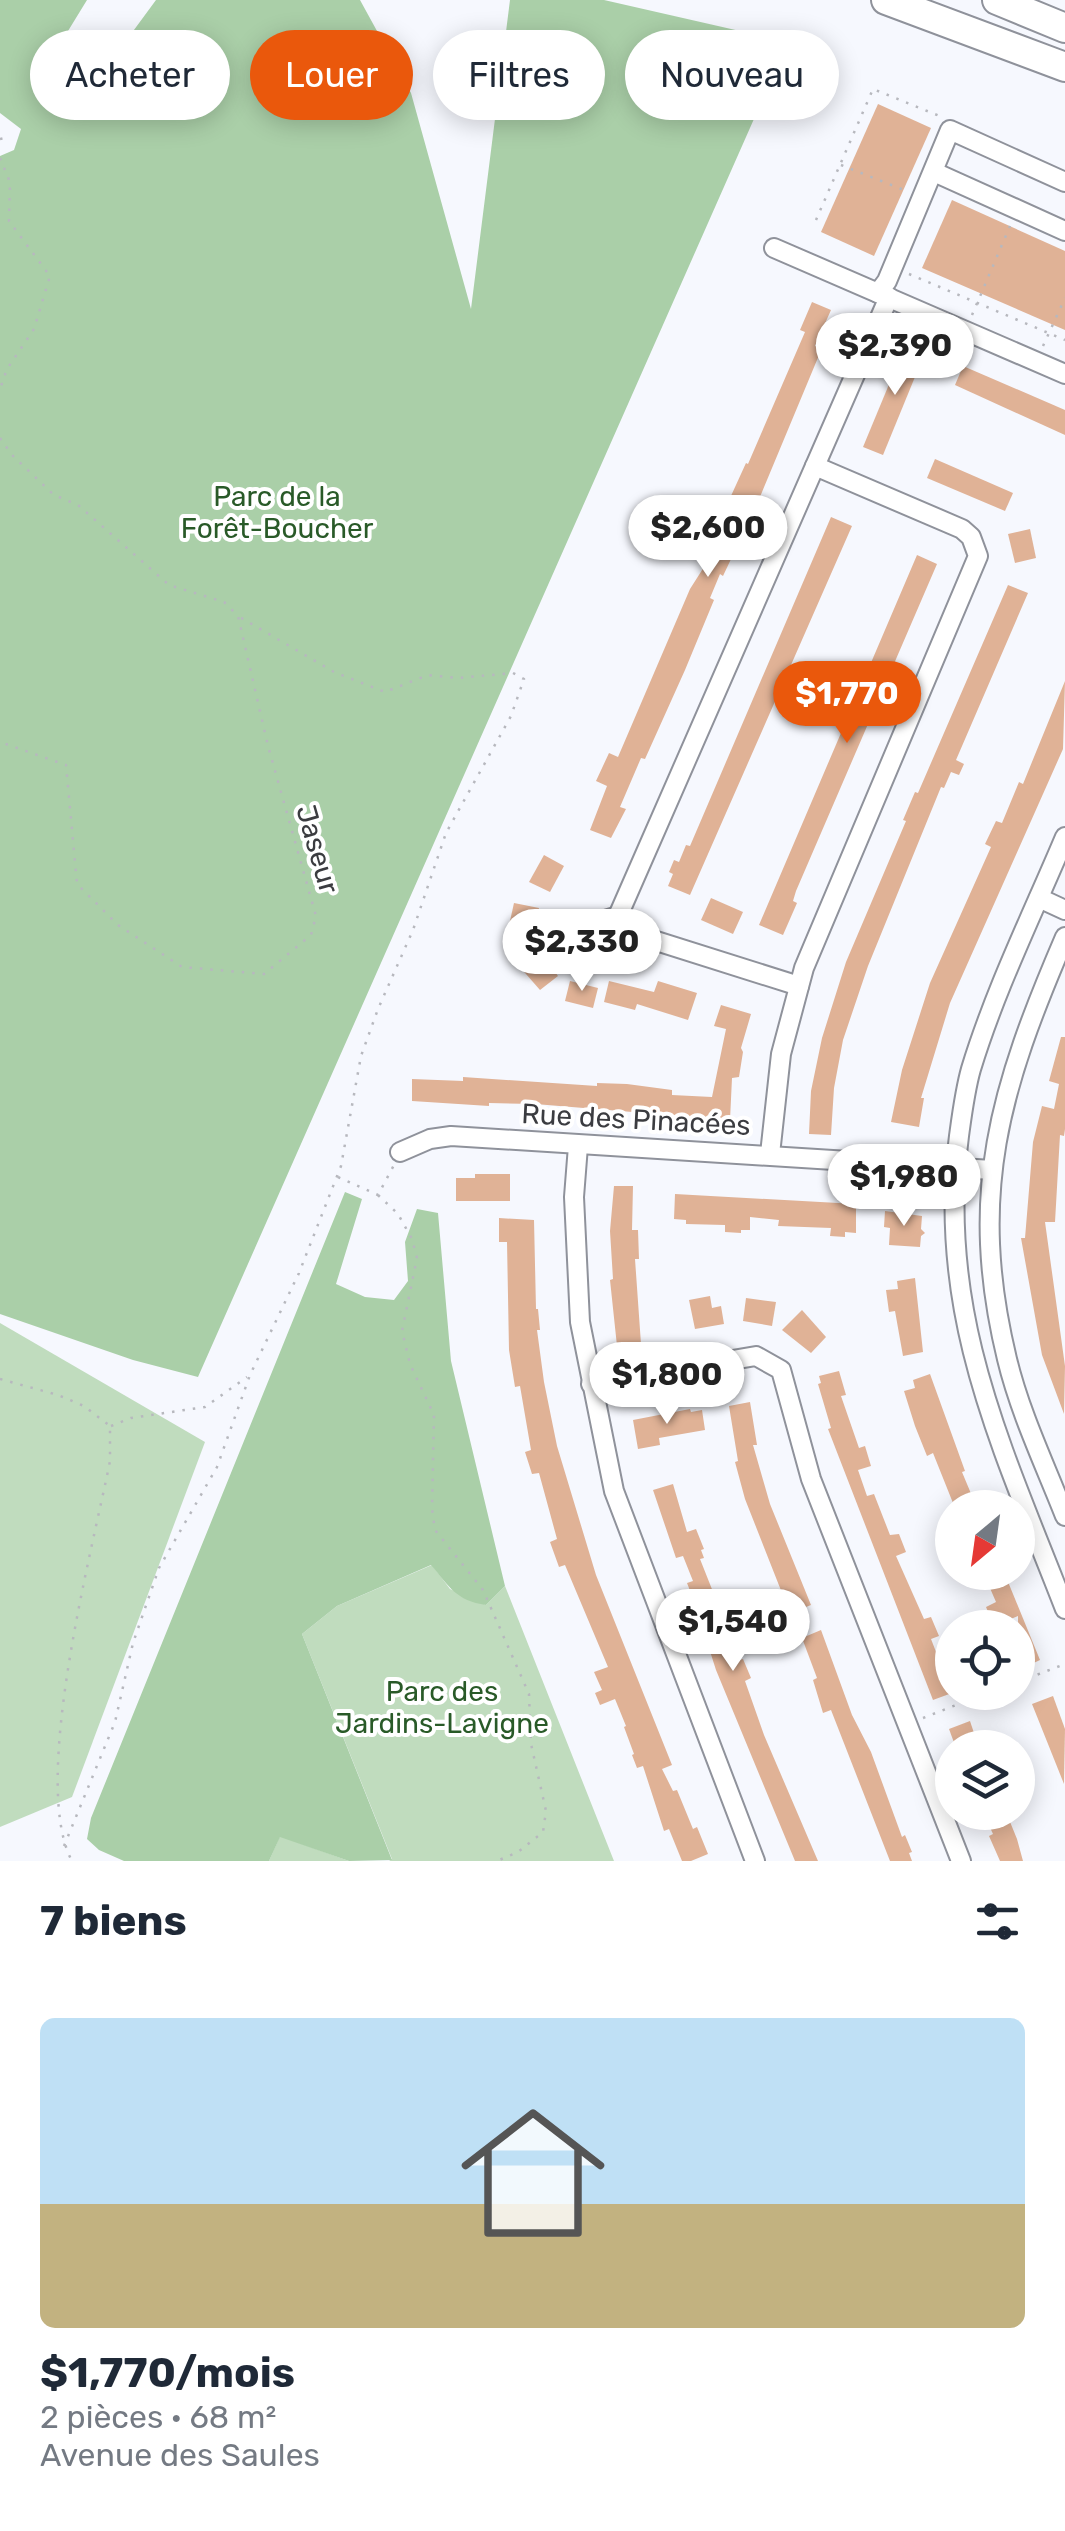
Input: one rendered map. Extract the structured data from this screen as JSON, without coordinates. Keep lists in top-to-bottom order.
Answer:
{
  "streets": {
    "street": ["Rue des Pinacées"],
    "path": ["Jaseur"]
  },
  "parks": ["Parc de la Forêt-Boucher", "Parc des Jardins-Lavigne"],
  "north": "bottom left",
  "page": {
    "chip": [
      "Acheter",
      "Louer",
      "Filtres",
      "Nouveau"
    ],
    "price": [
      "$2,390",
      "$2,600",
      "$1,770",
      "$2,330",
      "$1,980",
      "$1,800",
      "$1,540"
    ],
    "heading": "7 biens",
    "list": [
      {
        "name": "$1,770/mois",
        "note": "2 pièces · 68 m² · Avenue des Saules"
      }
    ]
  }
}
